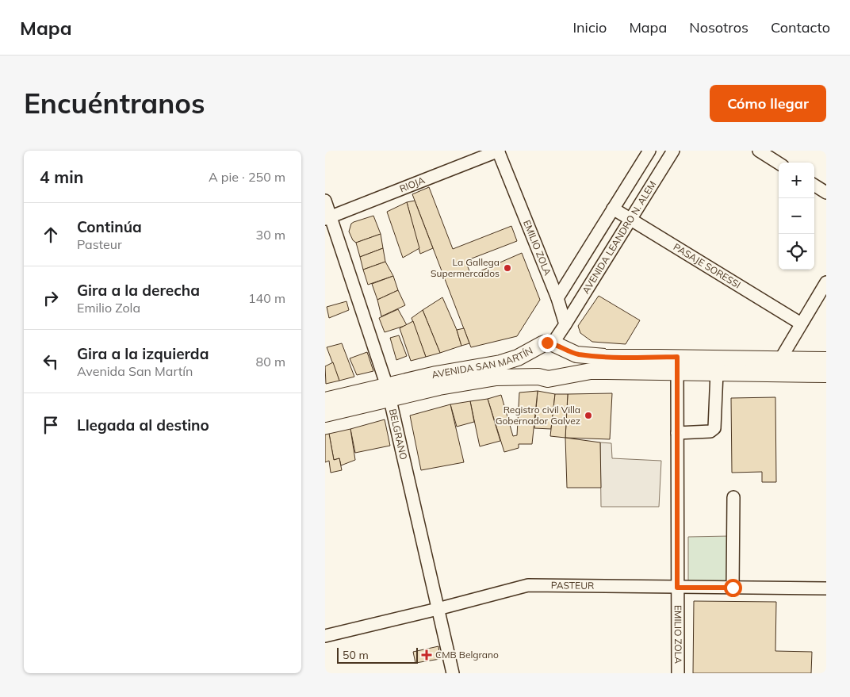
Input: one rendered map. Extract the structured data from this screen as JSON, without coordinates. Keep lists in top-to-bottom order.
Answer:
{
  "streets": {
    "main road": ["AVENIDA SAN MARTÍN"],
    "street": [
      "RIOJA",
      "AVENIDA LEANDRO N. ALEM",
      "EMILIO ZOLA",
      "PASAJE SORESSI",
      "BELGRANO",
      "PASTEUR"
    ]
  },
  "crossings": [
    ["RIOJA", "EMILIO ZOLA"],
    ["RIOJA", "BELGRANO"],
    ["AVENIDA LEANDRO N. ALEM", "EMILIO ZOLA"],
    ["AVENIDA LEANDRO N. ALEM", "PASAJE SORESSI"],
    ["EMILIO ZOLA", "AVENIDA SAN MARTÍN"],
    ["EMILIO ZOLA", "PASTEUR"],
    ["AVENIDA SAN MARTÍN", "BELGRANO"],
    ["BELGRANO", "PASTEUR"]
  ],
  "places": {
    "other": ["La Gallega Supermercados", "Registro civil Villa Gobernador Galvez"],
    "health": ["CMB Belgrano"]
  },
  "scale_bar": "50 m",
  "page": {
    "header": "Mapa",
    "nav": [
      "Inicio",
      "Mapa",
      "Nosotros",
      "Contacto"
    ],
    "buttons": "Cómo llegar",
    "title": "Encuéntranos",
    "heading": ["4 min", "A pie · 250 m"],
    "map_buttons": ["+", "−"],
    "list": [
      ["Continúa", "Pasteur", "30 m"],
      ["Gira a la derecha", "Emilio Zola", "140 m"],
      ["Gira a la izquierda", "Avenida San Martín", "80 m"],
      "Llegada al destino"
    ],
    "scale": "50 m"
  }
}
